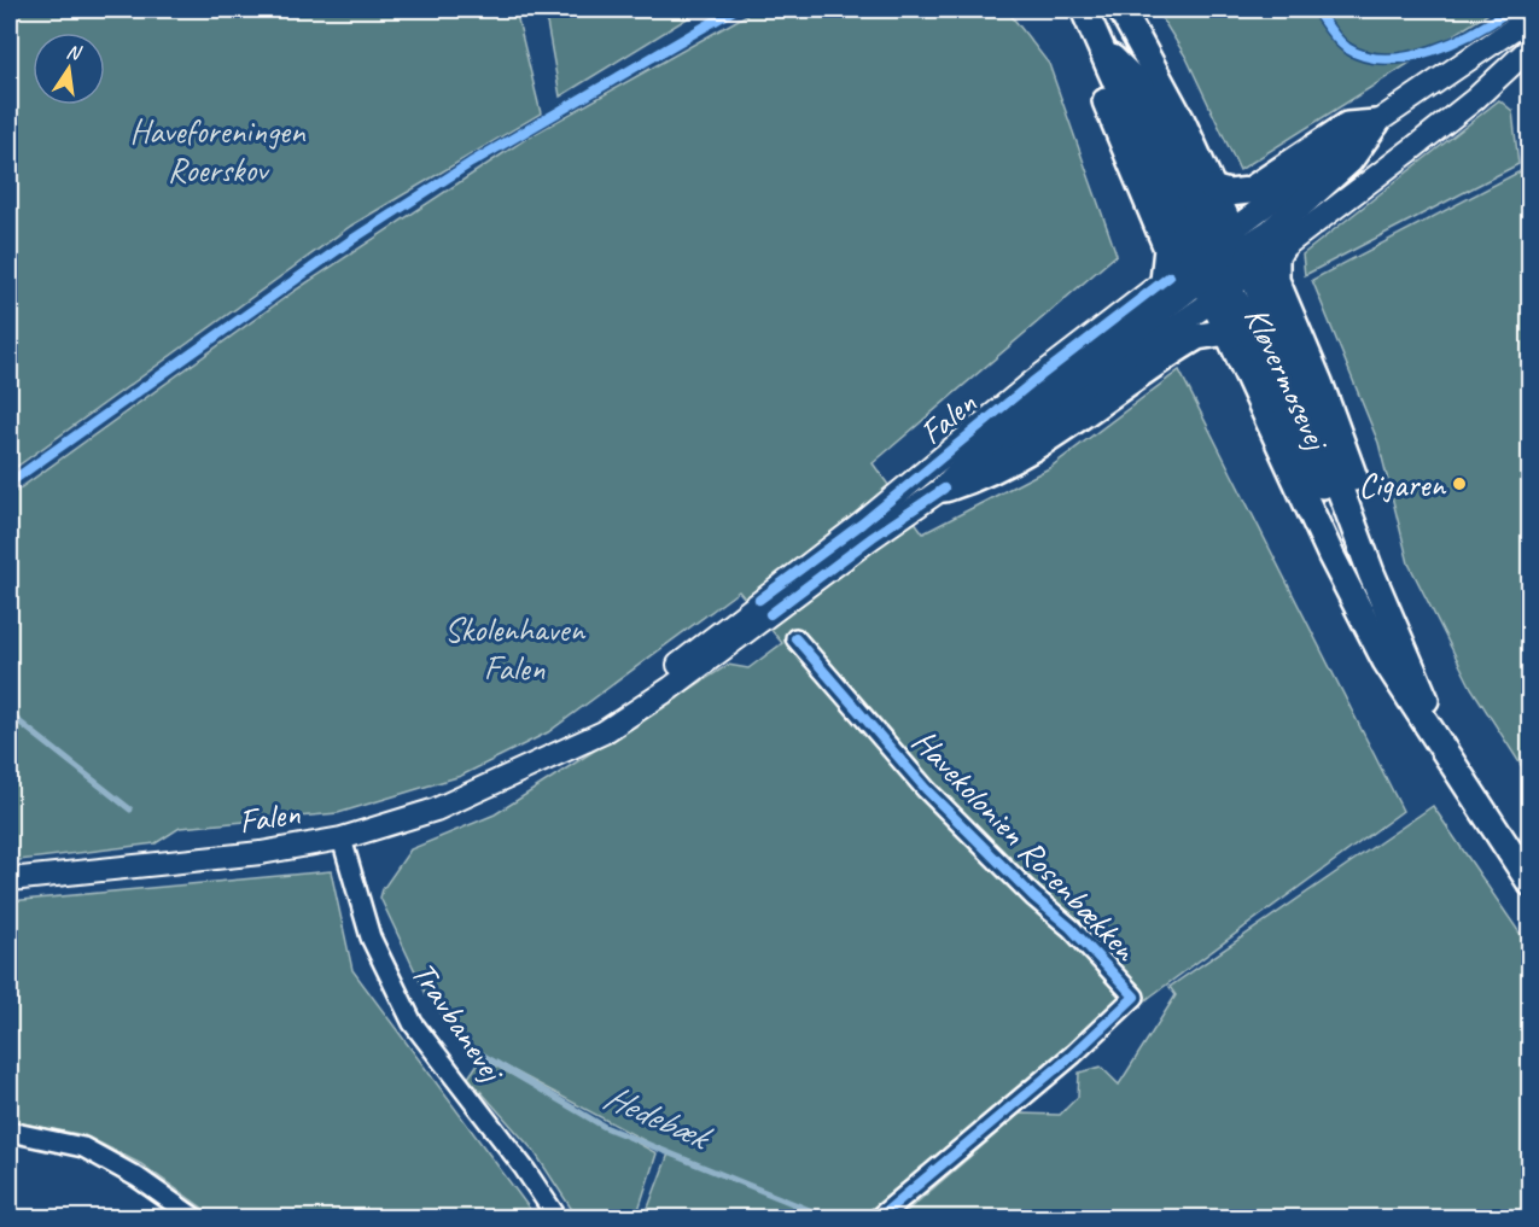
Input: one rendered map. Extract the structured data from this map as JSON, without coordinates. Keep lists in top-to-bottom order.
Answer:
{
  "streets": {
    "main road": ["Kløvermosevej"],
    "street": ["Falen", "Havekolonien Rosenbækken", "Travbanevej"]
  },
  "crossings": [
    ["Kløvermosevej", "Falen"],
    ["Falen", "Travbanevej"]
  ],
  "water": ["Hedebæk"],
  "parks": ["Haveforeningen Roerskov", "Skolenhaven Falen"],
  "places": ["Cigaren"],
  "north": "top"
}
